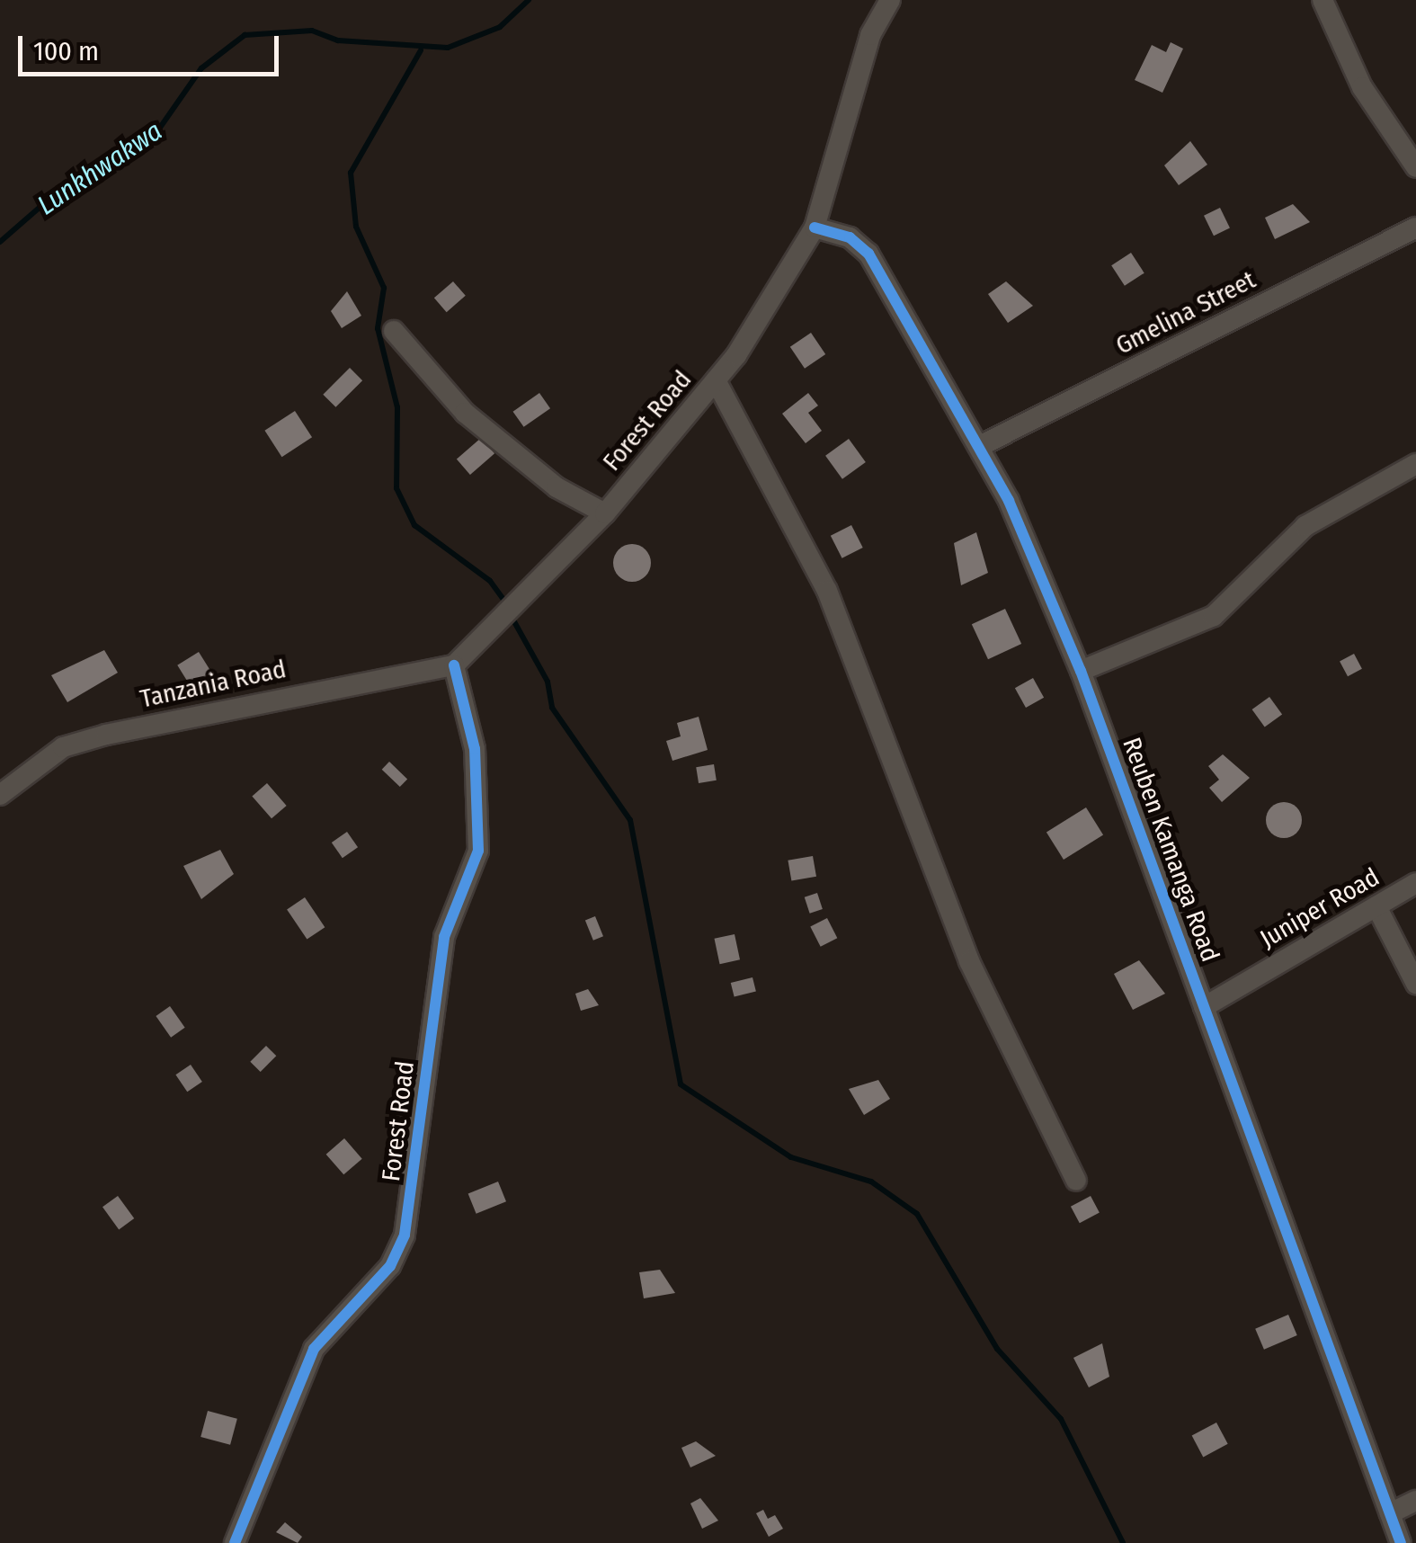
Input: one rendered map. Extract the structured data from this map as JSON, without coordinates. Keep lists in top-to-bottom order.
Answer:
{
  "streets": {
    "street": [
      "Gmelina Street",
      "Forest Road",
      "Tanzania Road",
      "Reuben Kamanga Road",
      "Juniper Road"
    ]
  },
  "crossings": [
    ["Gmelina Street", "Reuben Kamanga Road"],
    ["Forest Road", "Tanzania Road"],
    ["Forest Road", "Reuben Kamanga Road"],
    ["Reuben Kamanga Road", "Juniper Road"]
  ],
  "water": ["Lunkhwakwa"],
  "scale_bar": "100 m"
}
